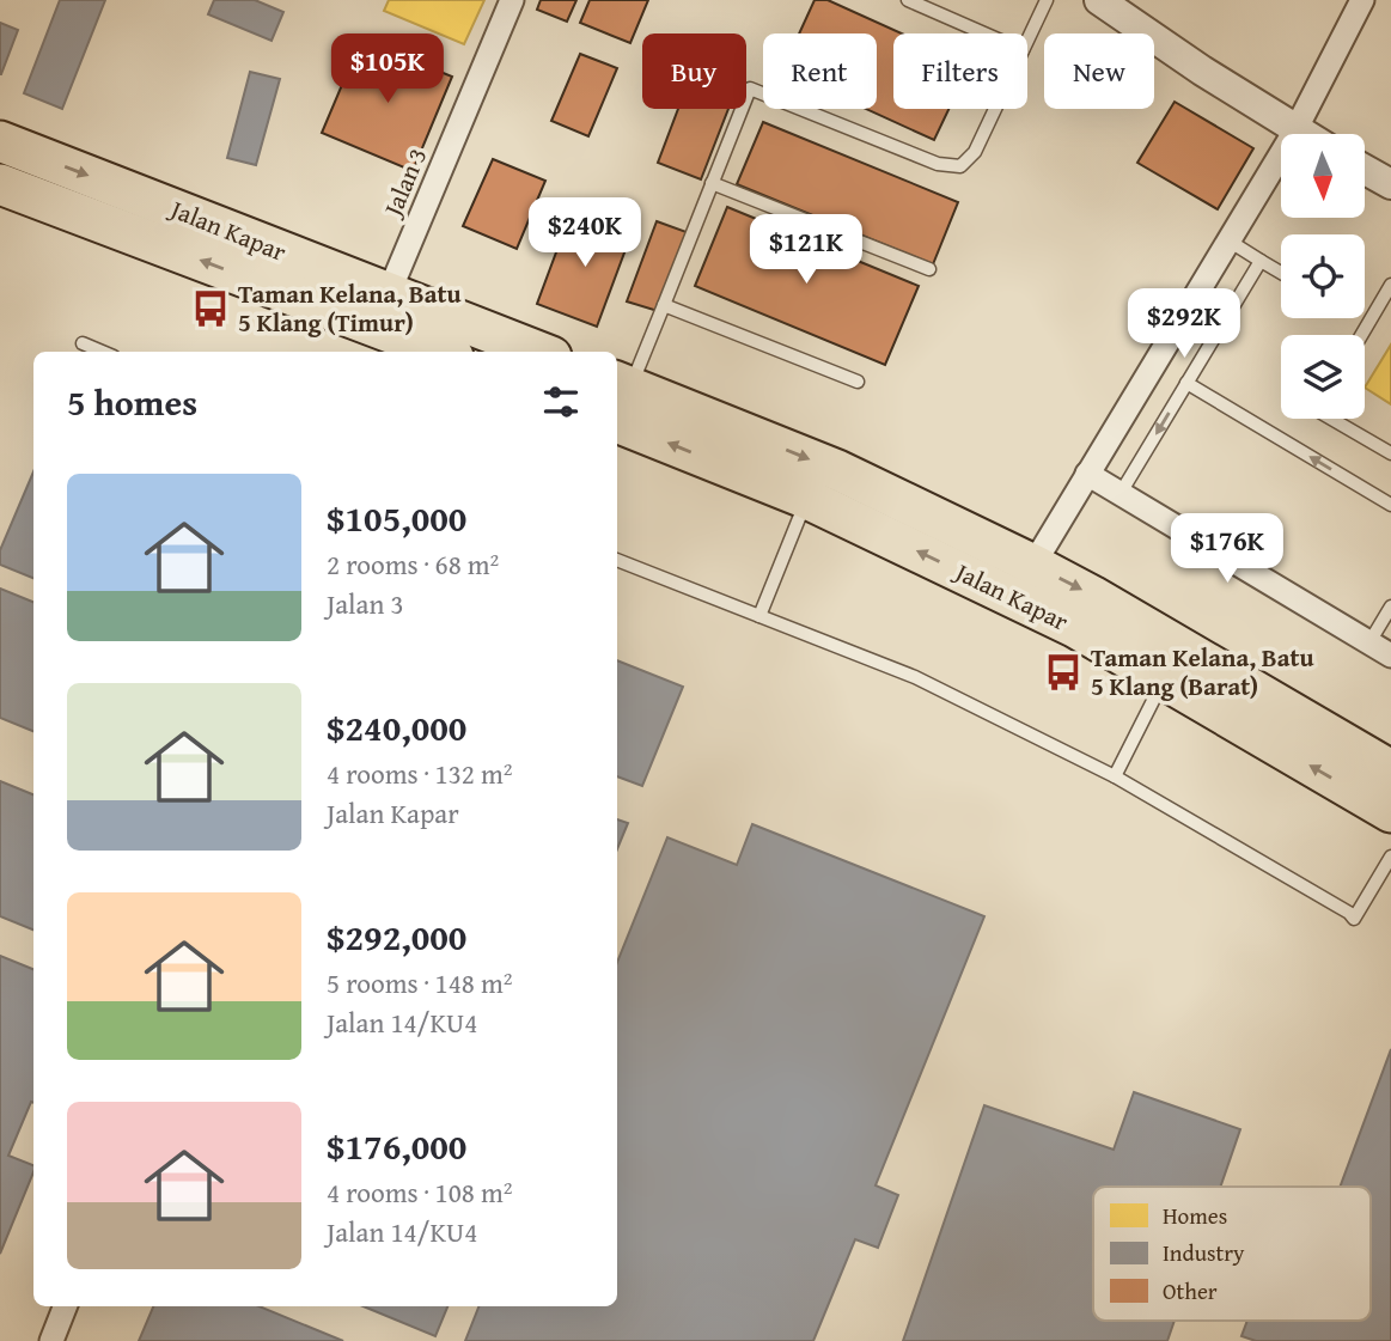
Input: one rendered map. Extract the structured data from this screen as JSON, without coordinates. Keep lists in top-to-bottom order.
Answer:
{
  "streets": {
    "highway": ["Jalan Kapar"],
    "street": ["Jalan 3"]
  },
  "crossings": [
    ["Jalan 3", "Jalan Kapar"]
  ],
  "places": {
    "bus stop": ["Taman Kelana, Batu 5 Klang (Timur)", "Taman Kelana, Batu 5 Klang (Barat)"]
  },
  "legend": ["Homes", "Industry", "Other"],
  "north": "bottom",
  "page": {
    "price": [
      "$105K",
      "$240K",
      "$121K",
      "$292K",
      "$176K"
    ],
    "chip": [
      "Buy",
      "Rent",
      "Filters",
      "New"
    ],
    "heading": "5 homes",
    "list": [
      {
        "name": "$105,000",
        "note": "2 rooms · 68 m² · Jalan 3"
      },
      {
        "name": "$240,000",
        "note": "4 rooms · 132 m² · Jalan Kapar"
      },
      {
        "name": "$292,000",
        "note": "5 rooms · 148 m² · Jalan 14/KU4"
      },
      {
        "name": "$176,000",
        "note": "4 rooms · 108 m² · Jalan 14/KU4"
      }
    ]
  }
}
